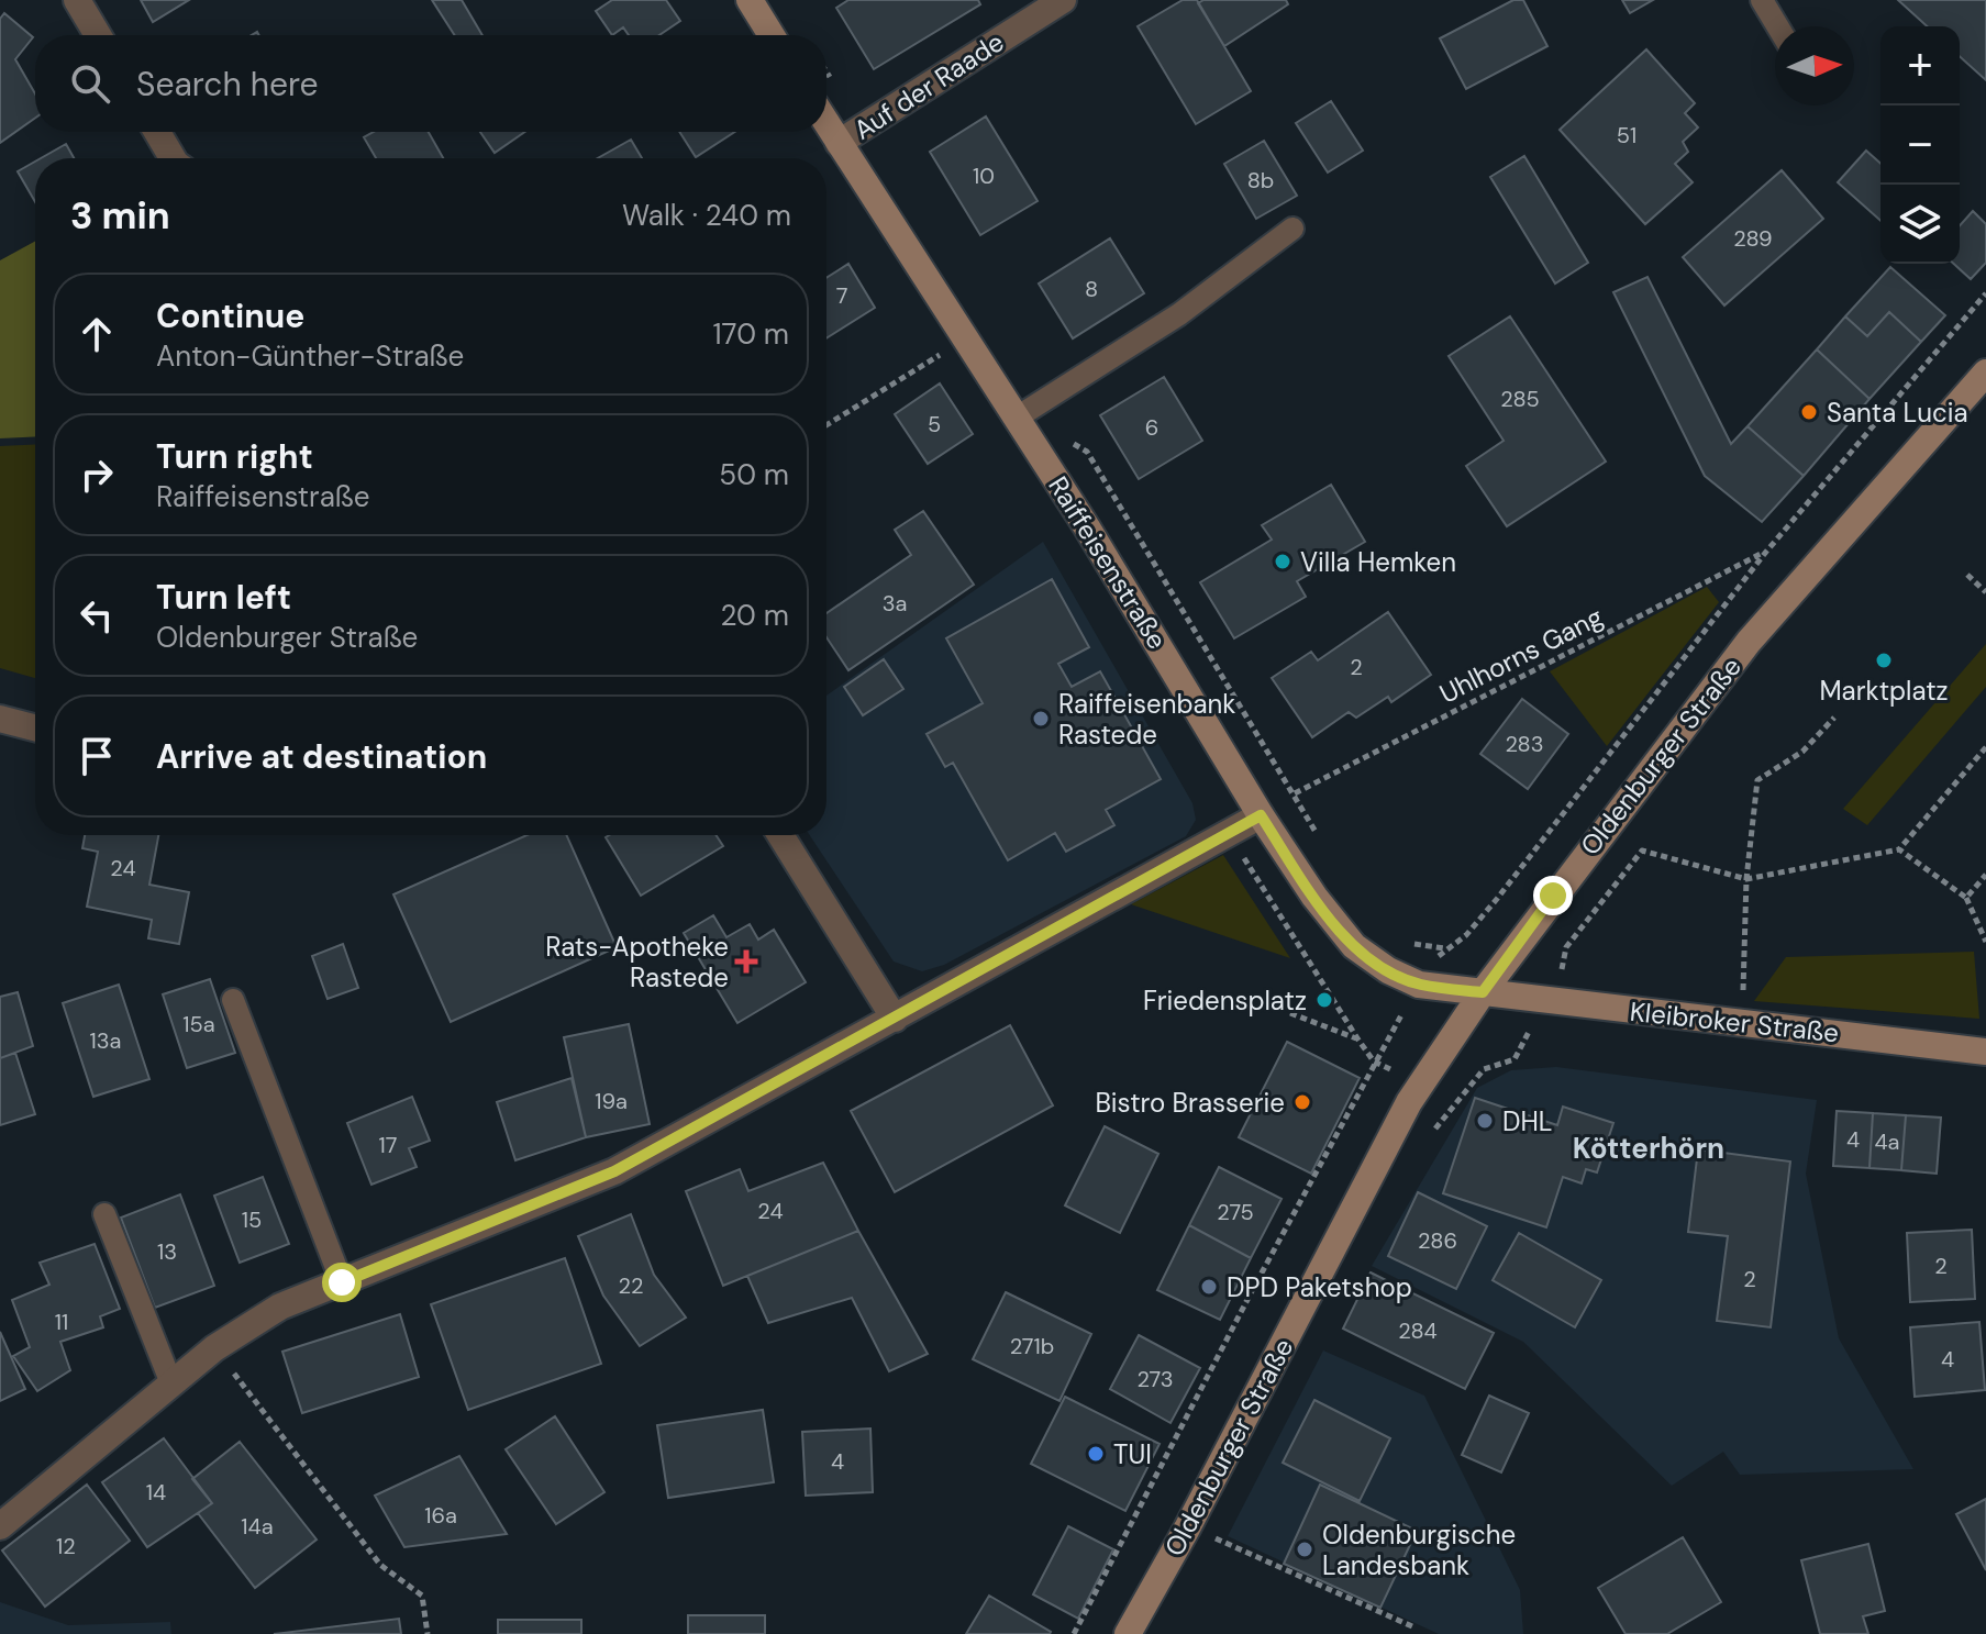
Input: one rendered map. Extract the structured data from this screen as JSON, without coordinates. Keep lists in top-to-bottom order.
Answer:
{
  "streets": {
    "street": [
      "Auf der Raade",
      "Raiffeisenstraße",
      "Oldenburger Straße",
      "Kleibroker Straße"
    ],
    "path": ["Uhlhorns Gang"]
  },
  "crossings": [
    ["Auf der Raade", "Raiffeisenstraße"],
    ["Raiffeisenstraße", "Oldenburger Straße"],
    ["Raiffeisenstraße", "Kleibroker Straße"],
    ["Oldenburger Straße", "Kleibroker Straße"]
  ],
  "districts": ["Kötterhörn"],
  "places": {
    "other": [
      "Santa Lucia",
      "Villa Hemken",
      "Marktplatz",
      "Raiffeisenbank Rastede",
      "Friedensplatz",
      "Bistro Brasserie",
      "DHL",
      "DPD Paketshop",
      "TUI",
      "Oldenburgische Landesbank"
    ],
    "health": ["Rats-Apotheke Rastede"]
  },
  "house_numbers": [
    "51",
    "10",
    "8b",
    "289",
    "8",
    "7",
    "285",
    "5",
    "6",
    "3a",
    "2",
    "283",
    "24",
    "15a",
    "13a",
    "19a",
    "4",
    "4a",
    "17",
    "24",
    "275",
    "15",
    "286",
    "13",
    "2",
    "2",
    "22",
    "11",
    "284",
    "271b",
    "4",
    "273",
    "4",
    "14",
    "16a",
    "14a",
    "12"
  ],
  "north": "right",
  "page": {
    "map_buttons": ["+", "−"],
    "search": "Search here",
    "heading": ["3 min", "Walk · 240 m"],
    "list": [
      ["Continue", "Anton-Günther-Straße", "170 m"],
      ["Turn right", "Raiffeisenstraße", "50 m"],
      ["Turn left", "Oldenburger Straße", "20 m"],
      "Arrive at destination"
    ]
  }
}
